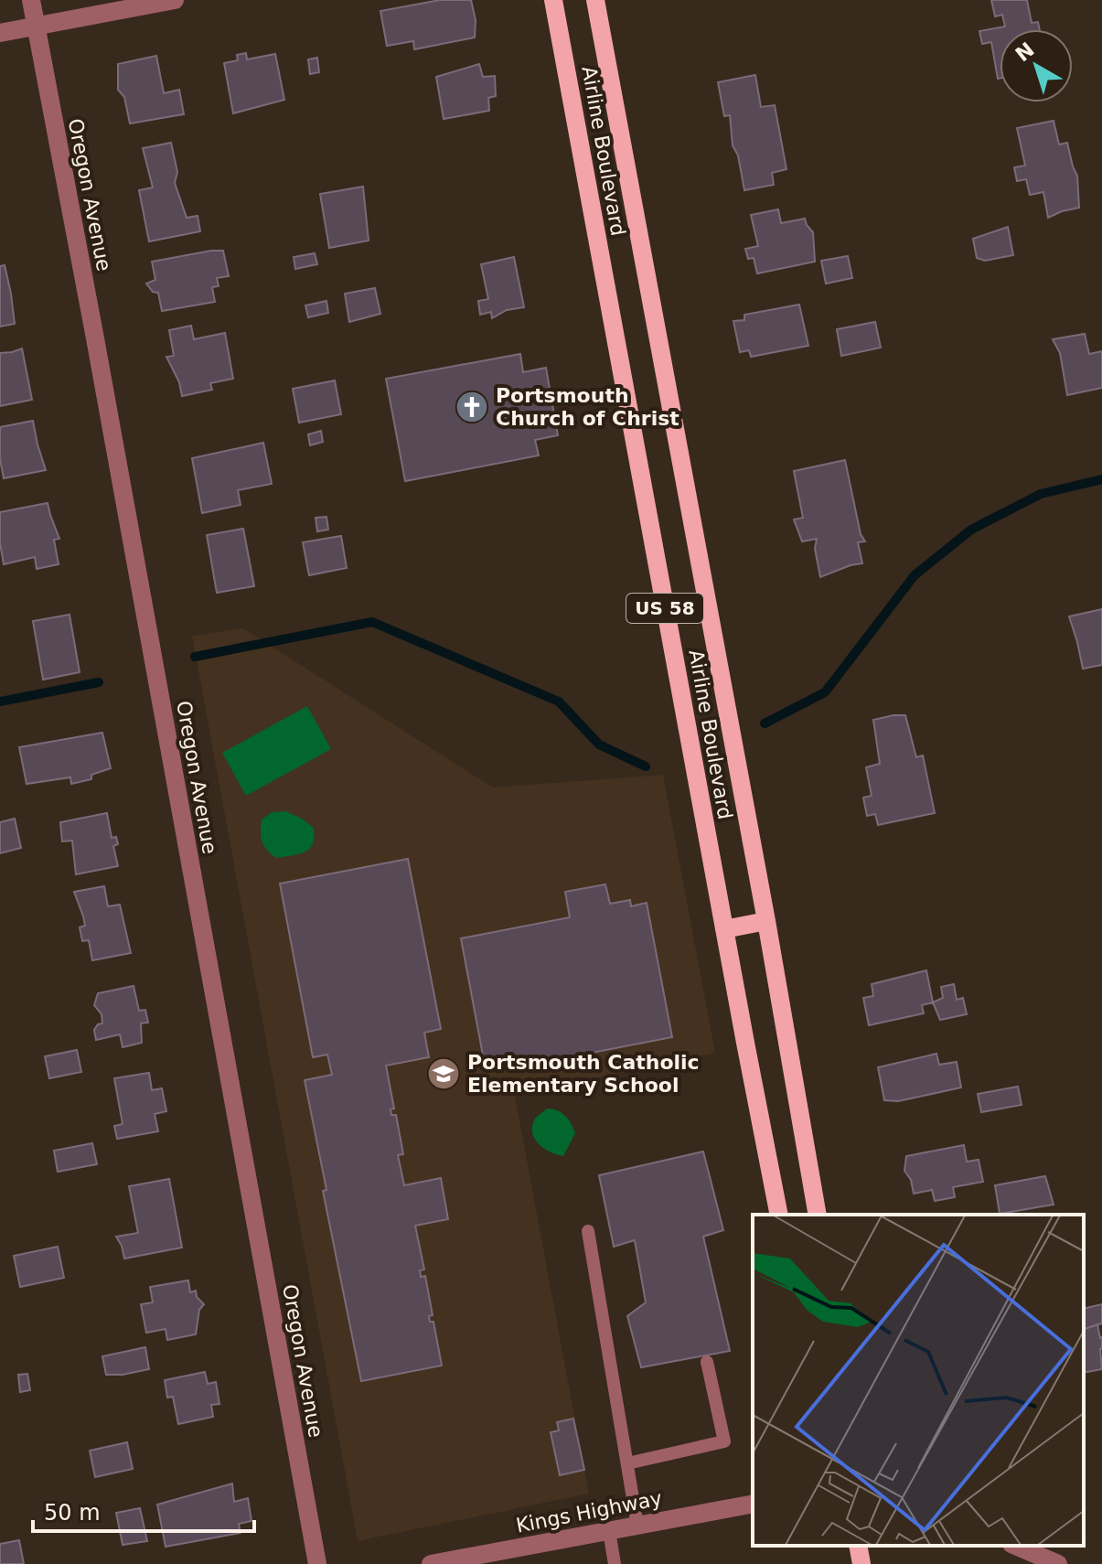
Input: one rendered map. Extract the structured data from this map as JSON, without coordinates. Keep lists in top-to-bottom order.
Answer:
{
  "streets": {
    "main road": ["Airline Boulevard", "US 58"],
    "street": ["Oregon Avenue", "Kings Highway"]
  },
  "places": {
    "church": ["Portsmouth Church of Christ"],
    "school or university": ["Portsmouth Catholic Elementary School"]
  },
  "scale_bar": "50 m",
  "north": "top left"
}
